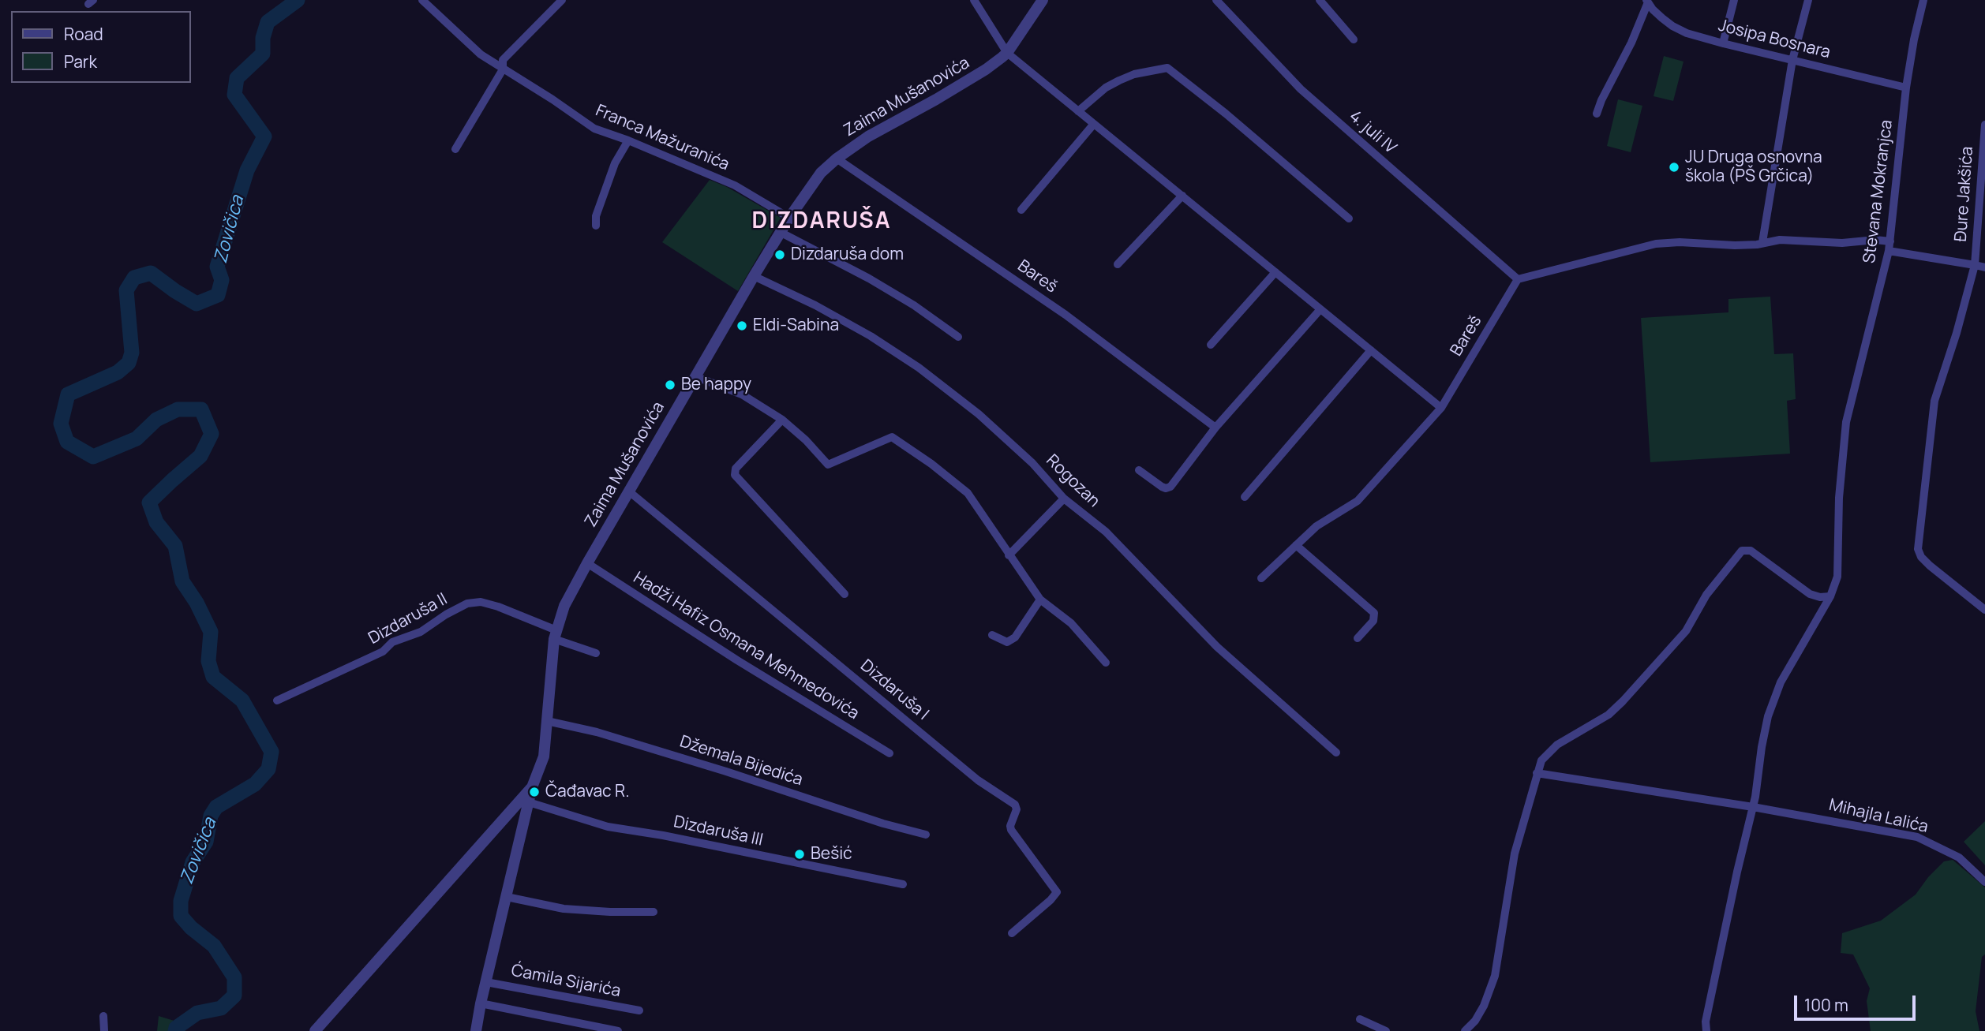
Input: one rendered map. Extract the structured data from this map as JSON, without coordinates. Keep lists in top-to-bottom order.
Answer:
{
  "streets": {
    "street": [
      "Josipa Bosnara",
      "Zaima Mušanovića",
      "4. juli IV",
      "Franca Mažuranića",
      "Stevana Mokranjca",
      "Đure Jakšića",
      "Bareš",
      "Rogozan",
      "Dizdaruša II",
      "Hadži Hafiz Osmana Mehmedovića",
      "Dizdaruša I",
      "Džemala Bijedića",
      "Mihajla Lalića",
      "Dizdaruša III",
      "Ćamila Sijarića"
    ]
  },
  "crossings": [
    ["Josipa Bosnara", "Stevana Mokranjca"],
    ["Zaima Mušanovića", "Franca Mažuranića"],
    ["Zaima Mušanovića", "Bareš"],
    ["Zaima Mušanovića", "Rogozan"],
    ["Zaima Mušanovića", "Dizdaruša II"],
    ["Zaima Mušanovića", "Hadži Hafiz Osmana Mehmedovića"],
    ["Zaima Mušanovića", "Dizdaruša I"],
    ["Zaima Mušanovića", "Džemala Bijedića"],
    ["4. juli IV", "Bareš"],
    ["Stevana Mokranjca", "Mihajla Lalića"]
  ],
  "districts": ["DIZDARUŠA"],
  "water": ["Zovičica"],
  "places": [
    "JU Druga osnovna škola (PŠ Grčica)",
    "Dizdaruša dom",
    "Eldi-Sabina",
    "Be happy",
    "Čađavac R.",
    "Bešić"
  ],
  "legend": ["Road", "Park"],
  "scale_bar": "100 m"
}
